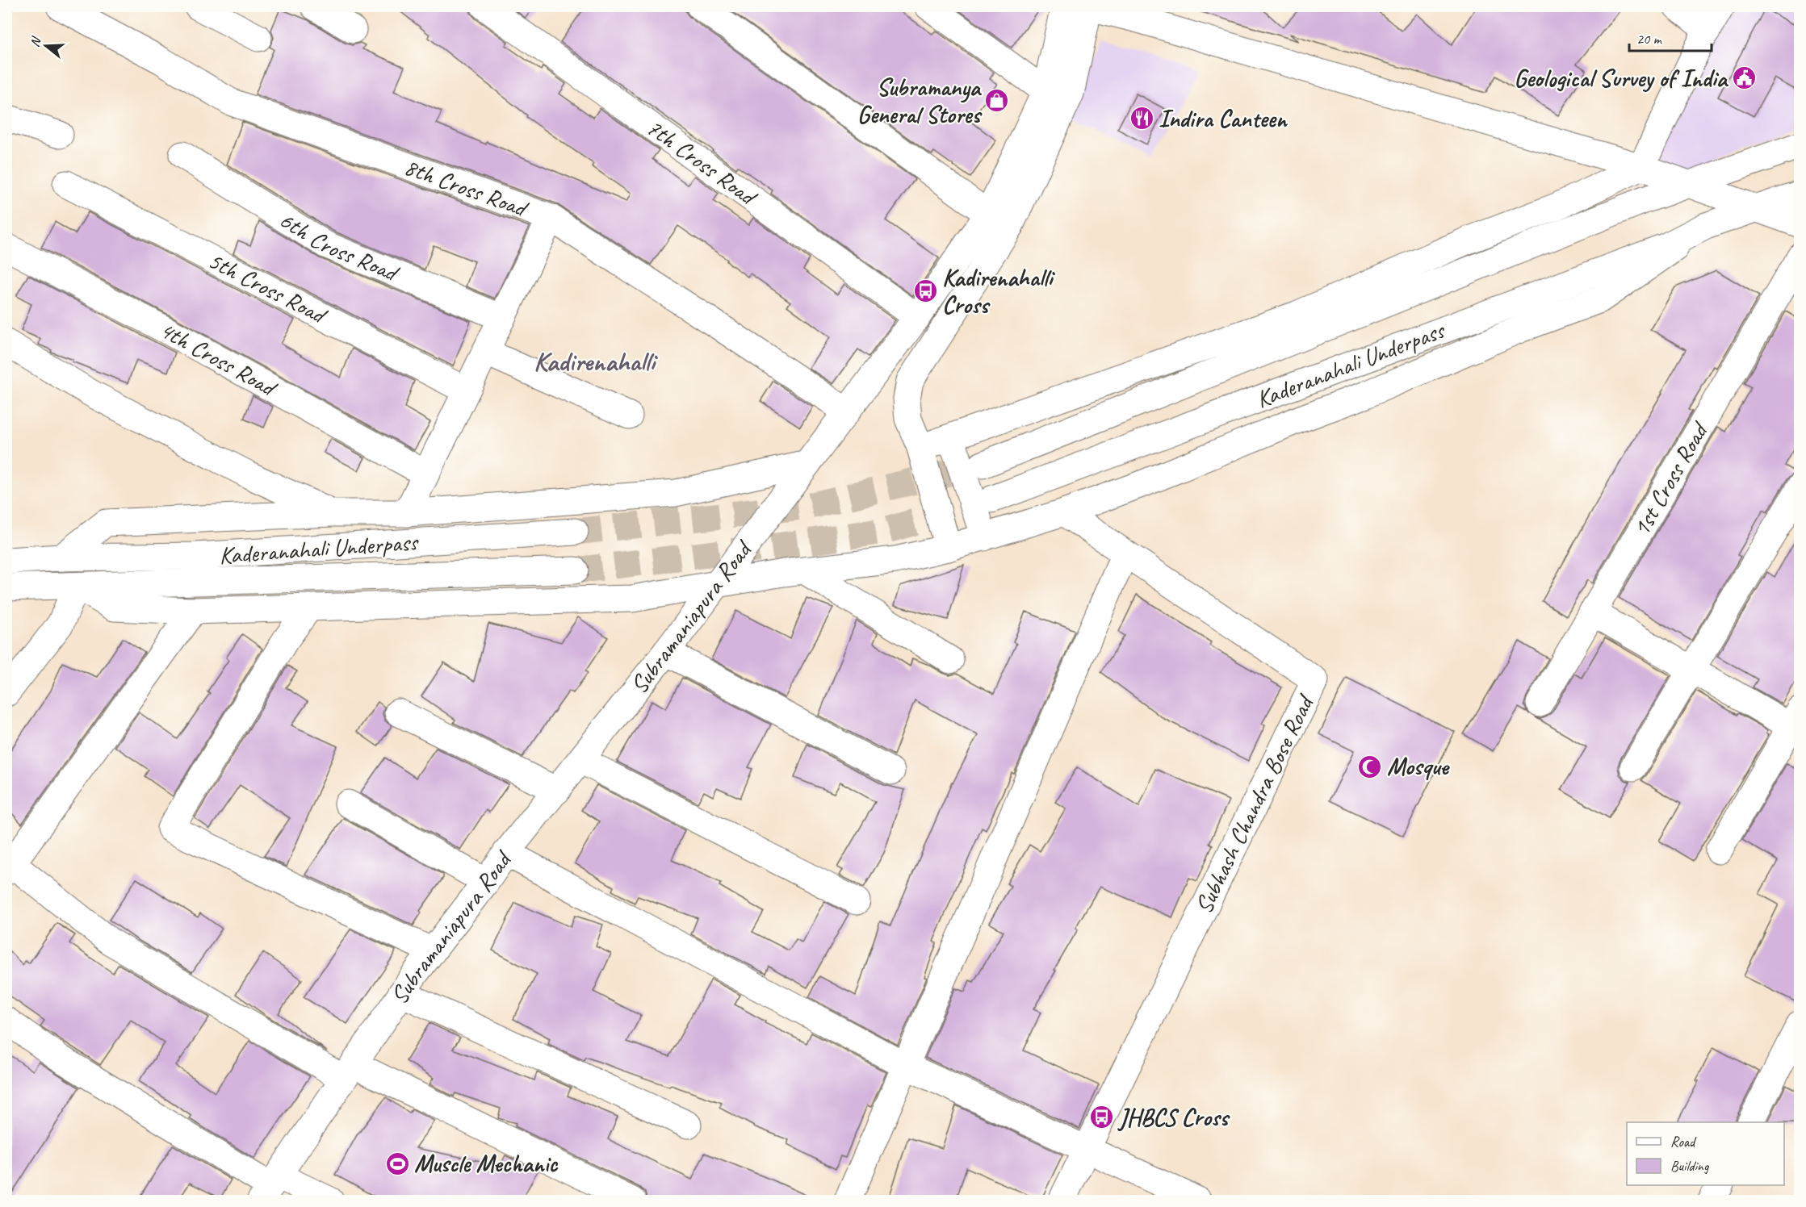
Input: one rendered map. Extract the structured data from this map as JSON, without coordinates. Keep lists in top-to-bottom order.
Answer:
{
  "streets": {
    "main road": [
      "7th Cross Road",
      "8th Cross Road",
      "6th Cross Road",
      "5th Cross Road",
      "4th Cross Road",
      "Kaderanahali Underpass",
      "1st Cross Road",
      "Subramaniapura Road",
      "Subhash Chandra Bose Road"
    ]
  },
  "crossings": [
    ["7th Cross Road", "Subramaniapura Road"],
    ["8th Cross Road", "Subramaniapura Road"]
  ],
  "districts": ["Kadirenahalli"],
  "places": {
    "public building": ["Geological Survey of India"],
    "shop": ["Subramanya General Stores"],
    "restaurant": ["Indira Canteen"],
    "bus stop": ["Kadirenahalli Cross", "JHBCS Cross"],
    "mosque": ["Mosque"],
    "sports": ["Muscle Mechanic"]
  },
  "legend": ["Road", "Building"],
  "scale_bar": "20 m",
  "north": "left"
}
